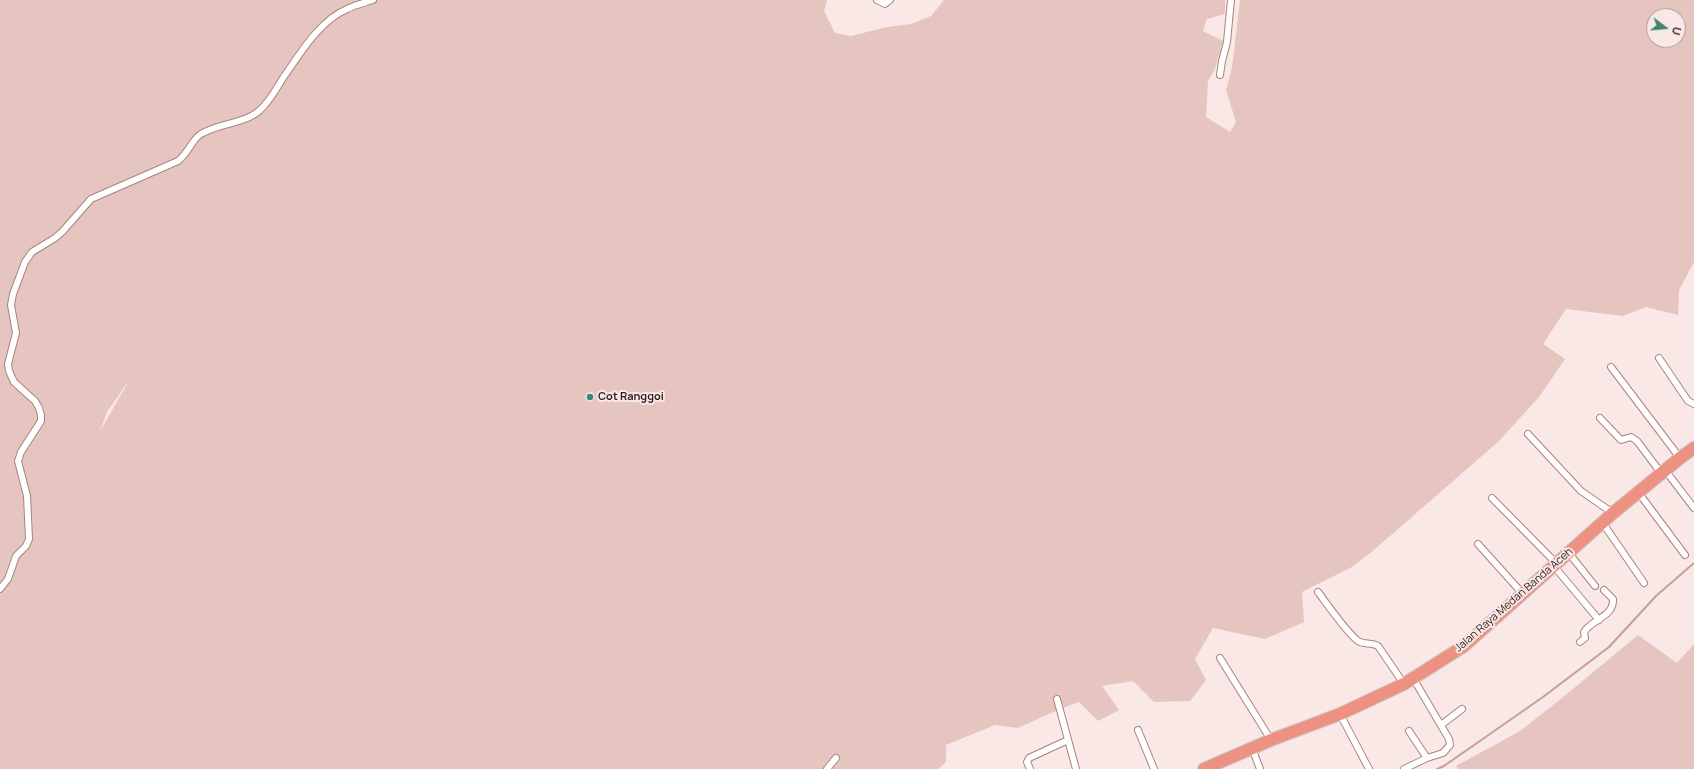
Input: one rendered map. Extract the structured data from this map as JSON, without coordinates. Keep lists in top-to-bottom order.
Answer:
{
  "streets": {
    "highway": ["Jalan Raya Medan Banda Aceh"]
  },
  "places": ["Cot Ranggoi"],
  "north": "right"
}
